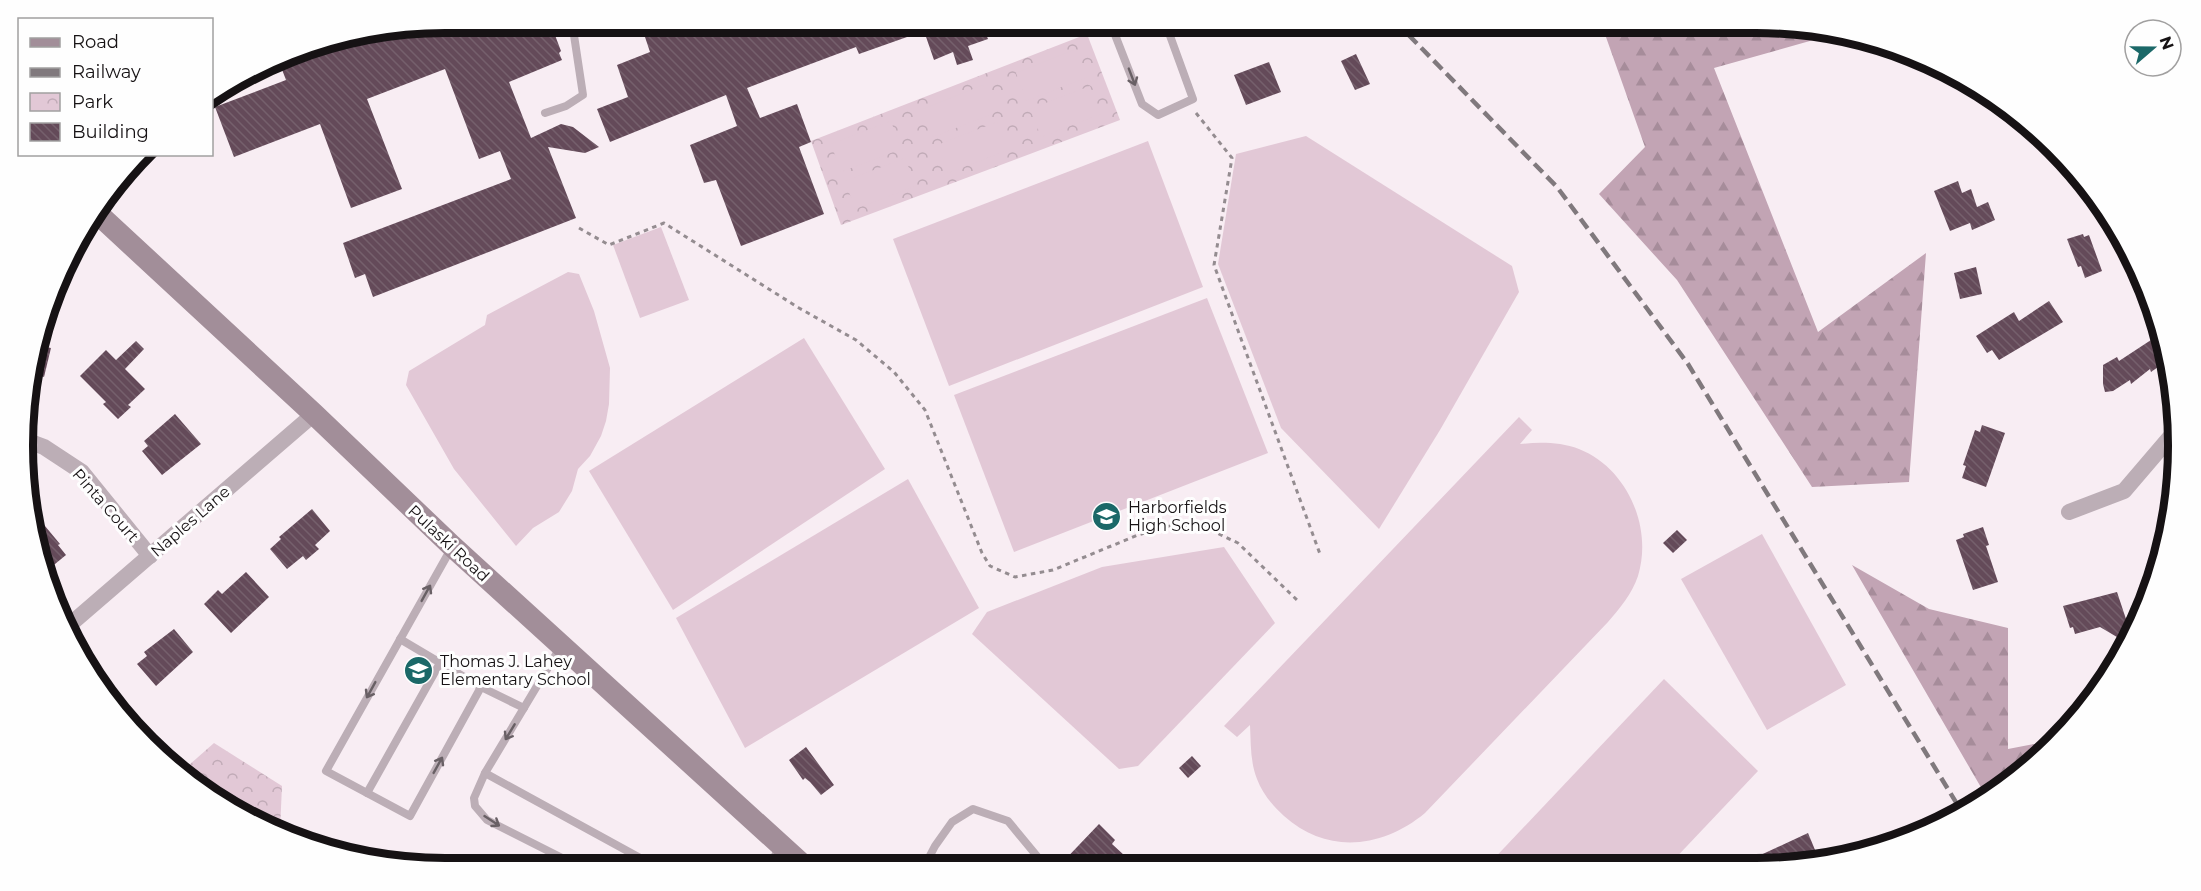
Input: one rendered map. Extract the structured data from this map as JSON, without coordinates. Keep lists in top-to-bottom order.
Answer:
{
  "streets": {
    "main road": ["Pulaski Road"],
    "street": ["Pinta Court", "Naples Lane"]
  },
  "crossings": [
    ["Pinta Court", "Naples Lane"],
    ["Naples Lane", "Pulaski Road"]
  ],
  "places": {
    "school or university": ["Harborfields High School", "Thomas J. Lahey Elementary School"]
  },
  "legend": [
    "Road",
    "Railway",
    "Park",
    "Building"
  ],
  "north": "right"
}
